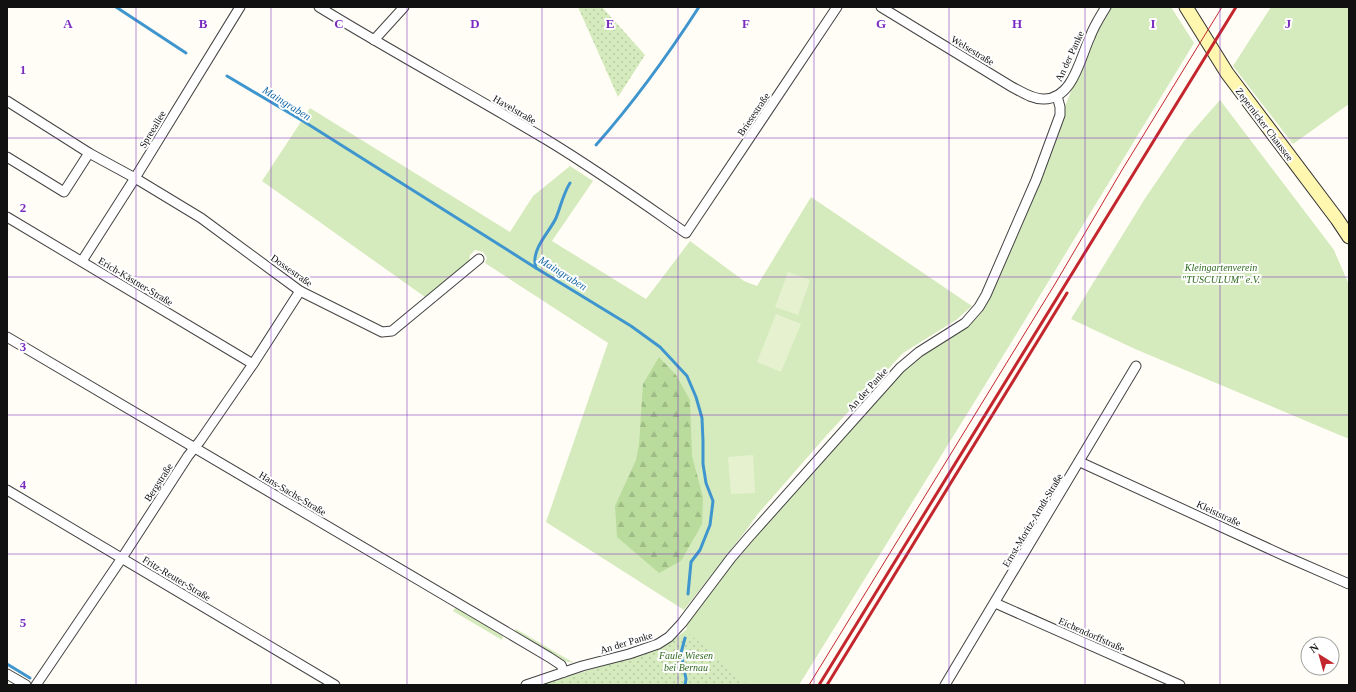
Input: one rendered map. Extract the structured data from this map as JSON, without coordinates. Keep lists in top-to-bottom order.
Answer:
{
  "streets": {
    "main road": ["Zepernicker Chaussee"],
    "street": [
      "Welsestraße",
      "An der Panke",
      "Havelstraße",
      "Briesestraße",
      "Spreeallee",
      "Dossestraße",
      "Erich-Kästner-Straße",
      "Bergstraße",
      "Hans-Sachs-Straße",
      "Kleiststraße",
      "Ernst-Moritz-Arndt-Straße",
      "Fritz-Reuter-Straße",
      "Eichendorffstraße"
    ]
  },
  "crossings": [
    ["Welsestraße", "An der Panke"],
    ["An der Panke", "Hans-Sachs-Straße"],
    ["Havelstraße", "Briesestraße"],
    ["Spreeallee", "Dossestraße"],
    ["Spreeallee", "Erich-Kästner-Straße"],
    ["Dossestraße", "Bergstraße"],
    ["Erich-Kästner-Straße", "Bergstraße"],
    ["Bergstraße", "Hans-Sachs-Straße"],
    ["Bergstraße", "Fritz-Reuter-Straße"],
    ["Kleiststraße", "Ernst-Moritz-Arndt-Straße"],
    ["Ernst-Moritz-Arndt-Straße", "Eichendorffstraße"]
  ],
  "water": ["Maingraben"],
  "parks": ["Kleingartenverein \"TUSCULUM\" e.V.", "Faule Wiesen bei Bernau"],
  "north": "top left",
  "grid": {
    "columns": [
      "A",
      "B",
      "C",
      "D",
      "E",
      "F",
      "G",
      "H",
      "I",
      "J"
    ],
    "rows": [
      "1",
      "2",
      "3",
      "4",
      "5"
    ]
  }
}
